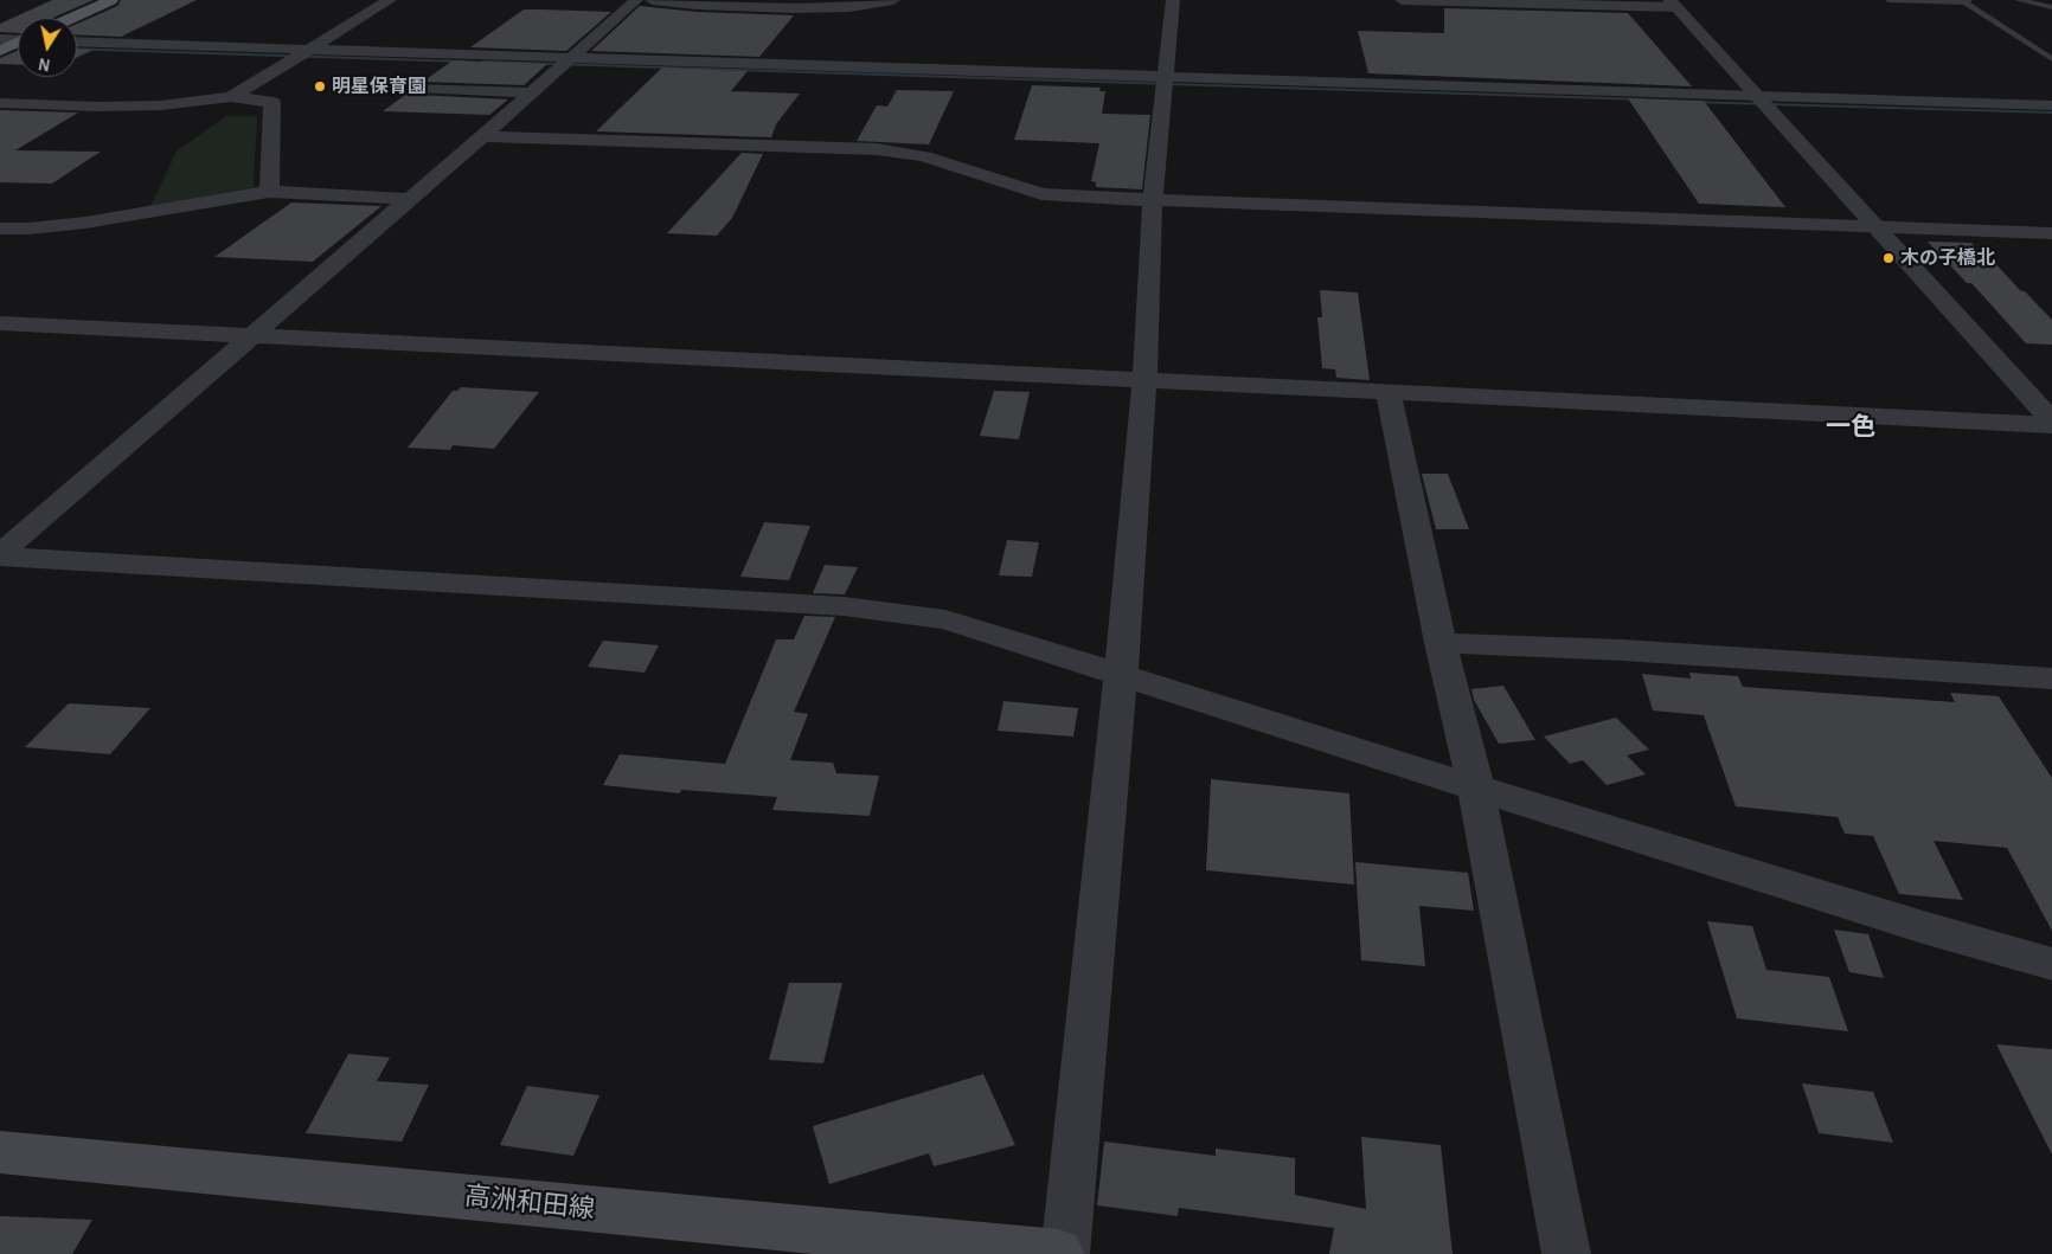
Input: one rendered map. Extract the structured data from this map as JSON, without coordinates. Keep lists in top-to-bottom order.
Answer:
{
  "streets": {
    "main road": ["高洲和田線"]
  },
  "districts": ["一色"],
  "places": ["明星保育園", "木の子橋北"],
  "north": "bottom"
}
